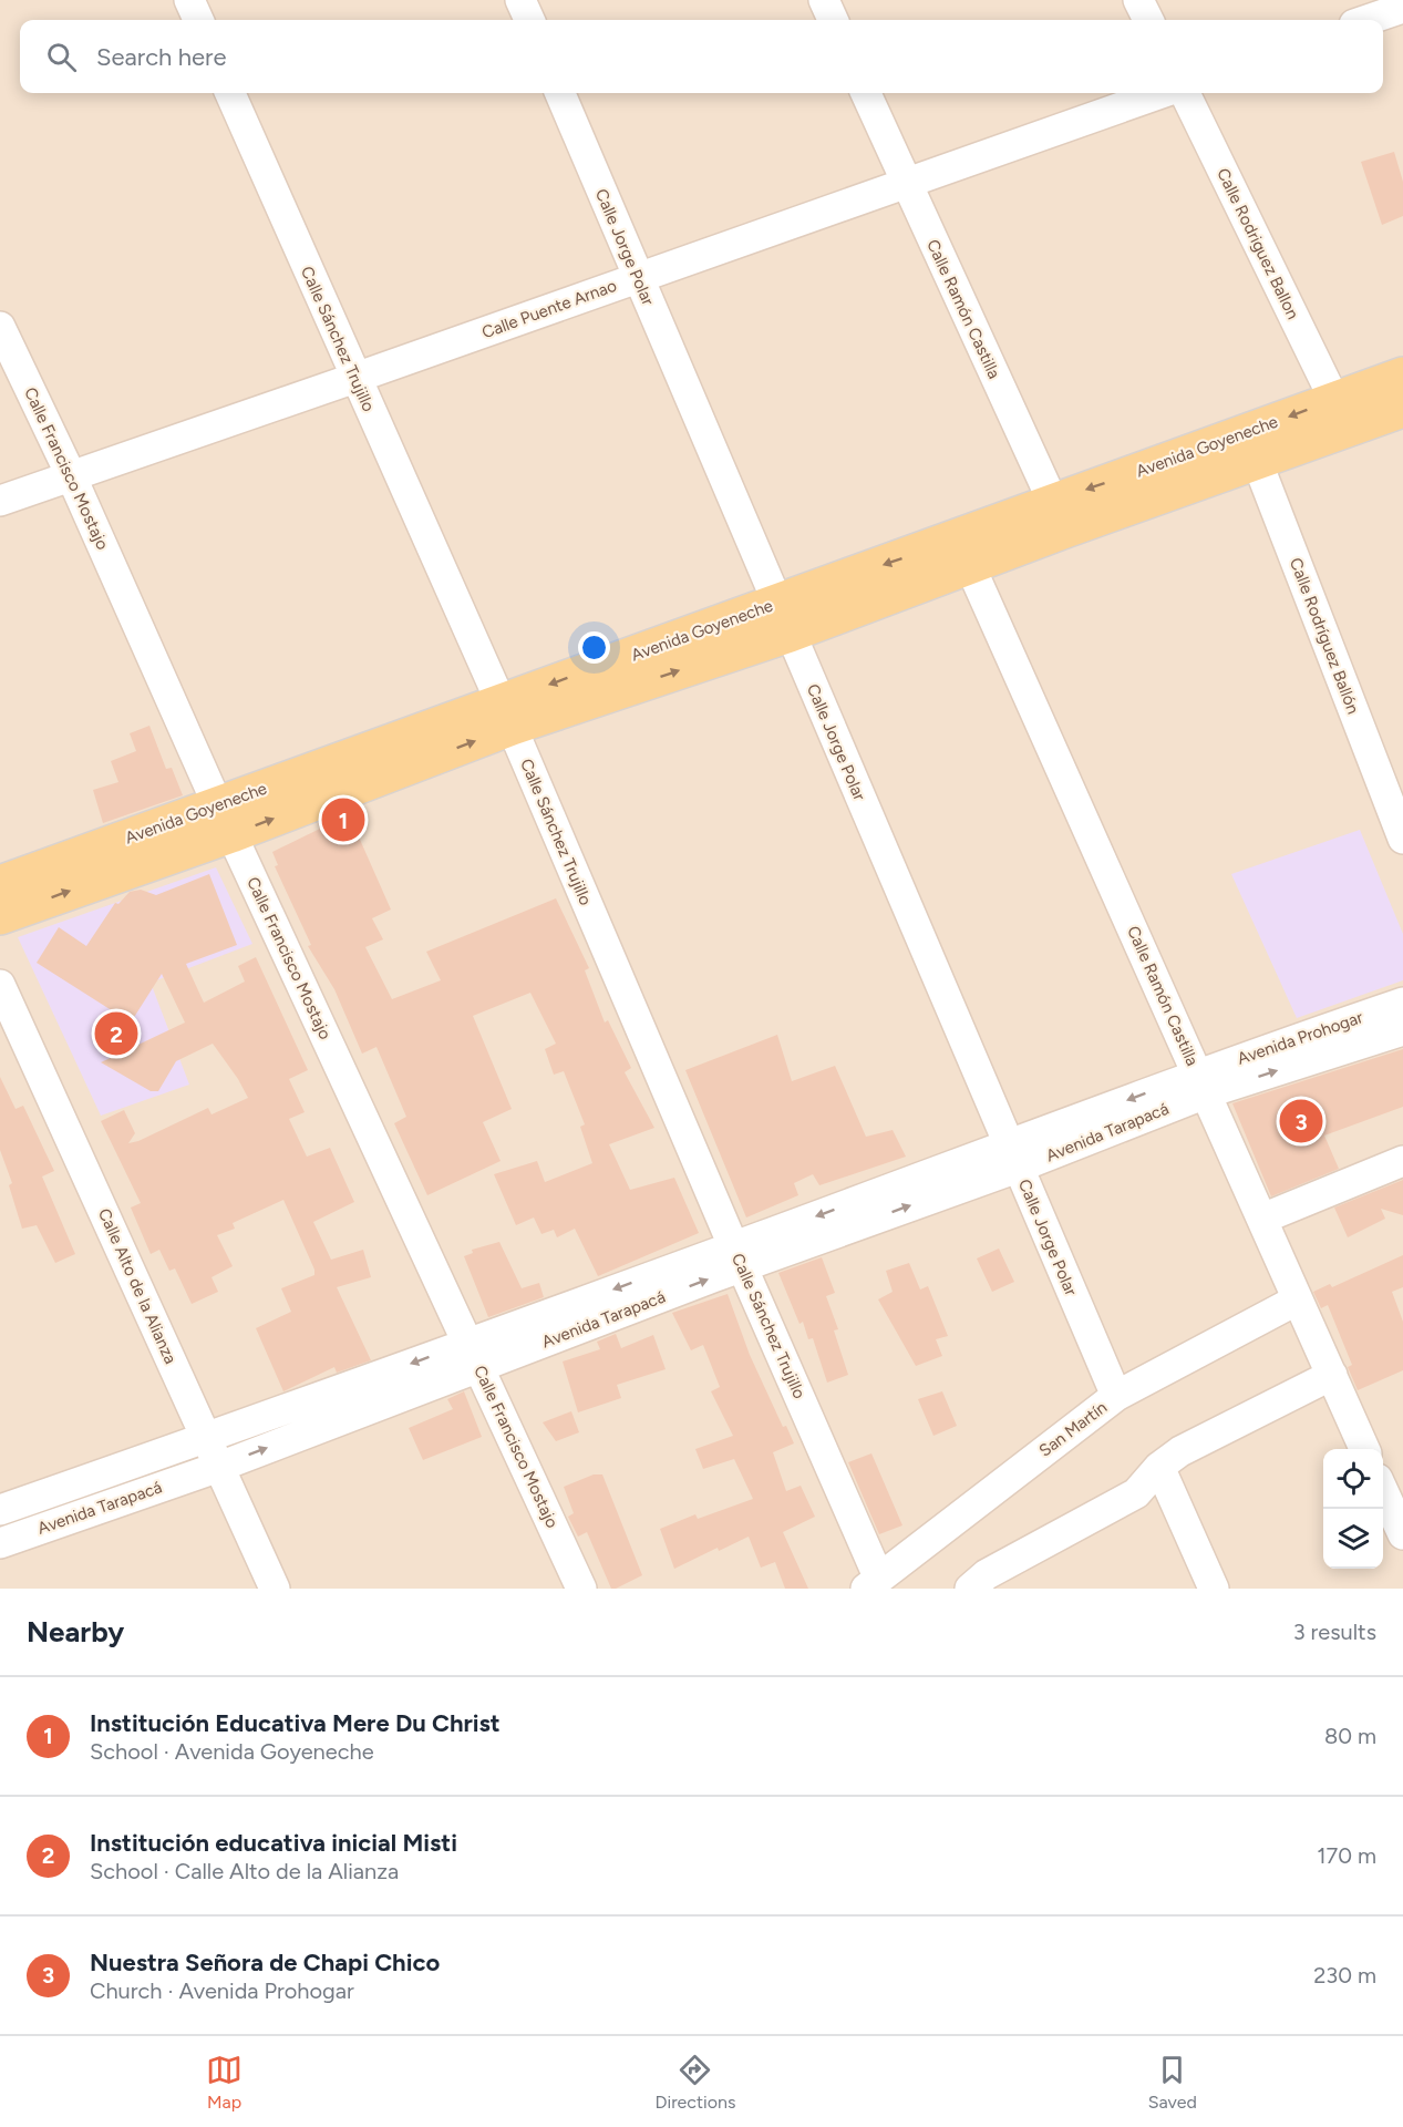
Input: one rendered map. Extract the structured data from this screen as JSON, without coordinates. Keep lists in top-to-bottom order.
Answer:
{
  "streets": {
    "main road": ["Avenida Goyeneche"],
    "street": [
      "Calle Rodriguez Ballon",
      "Calle Jorge Polar",
      "Calle Puente Arnao",
      "Calle Ramón Castilla",
      "Calle Sánchez Trujillo",
      "Calle Francisco Mostajo",
      "Calle Rodríguez Ballón",
      "Avenida Prohogar",
      "Avenida Tarapacá",
      "Calle Alto de la Alianza",
      "San Martín"
    ]
  },
  "crossings": [
    ["Calle Rodriguez Ballon", "Avenida Goyeneche"],
    ["Calle Jorge Polar", "Calle Puente Arnao"],
    ["Calle Jorge Polar", "Avenida Goyeneche"],
    ["Calle Jorge Polar", "Avenida Tarapacá"],
    ["Calle Jorge Polar", "San Martín"],
    ["Calle Puente Arnao", "Calle Ramón Castilla"],
    ["Calle Puente Arnao", "Calle Sánchez Trujillo"],
    ["Calle Puente Arnao", "Calle Francisco Mostajo"],
    ["Calle Ramón Castilla", "Avenida Goyeneche"],
    ["Calle Ramón Castilla", "Avenida Prohogar"],
    ["Calle Ramón Castilla", "Avenida Tarapacá"],
    ["Calle Ramón Castilla", "San Martín"],
    ["Calle Sánchez Trujillo", "Avenida Goyeneche"],
    ["Calle Sánchez Trujillo", "Avenida Tarapacá"],
    ["Calle Sánchez Trujillo", "San Martín"],
    ["Avenida Goyeneche", "Calle Francisco Mostajo"],
    ["Avenida Goyeneche", "Calle Rodríguez Ballón"],
    ["Calle Francisco Mostajo", "Avenida Tarapacá"],
    ["Avenida Prohogar", "Avenida Tarapacá"],
    ["Avenida Tarapacá", "Calle Alto de la Alianza"]
  ],
  "page": {
    "search": "Search here",
    "pins": ["1", "2", "3"],
    "heading": ["Nearby", "3 results"],
    "list": [
      {
        "mark": "1",
        "name": "Institución Educativa Mere Du Christ",
        "note": "School · Avenida Goyeneche",
        "value": "80 m"
      },
      {
        "mark": "2",
        "name": "Institución educativa inicial Misti",
        "note": "School · Calle Alto de la Alianza",
        "value": "170 m"
      },
      {
        "mark": "3",
        "name": "Nuestra Señora de Chapi Chico",
        "note": "Church · Avenida Prohogar",
        "value": "230 m"
      }
    ],
    "nav": ["Map", "Directions", "Saved"]
  }
}
